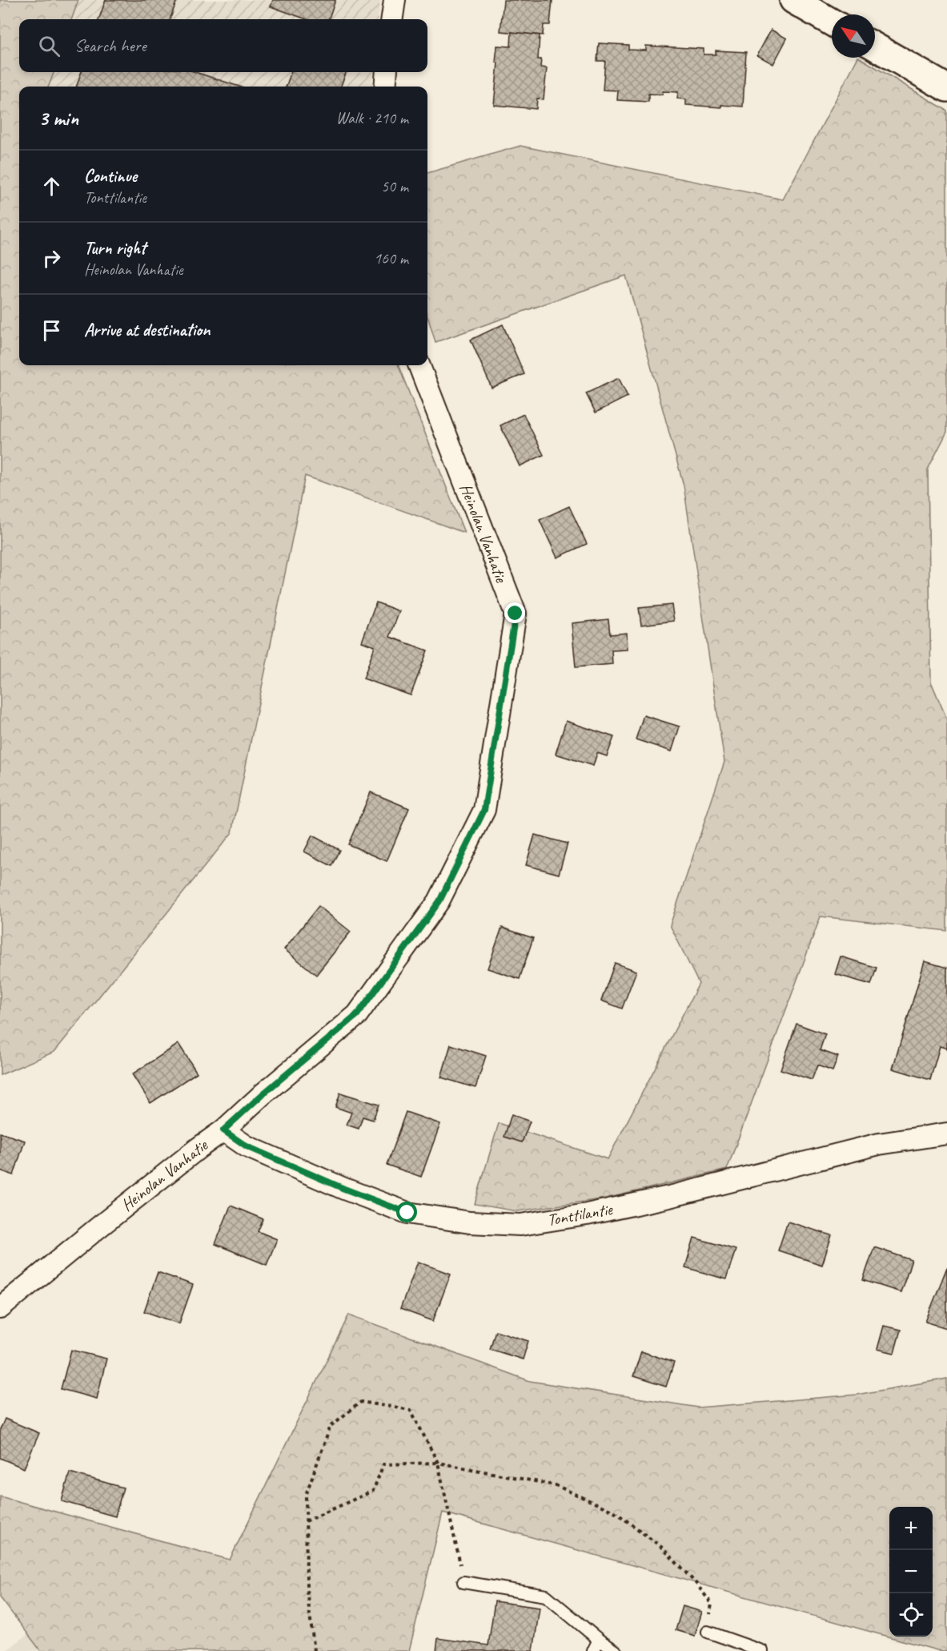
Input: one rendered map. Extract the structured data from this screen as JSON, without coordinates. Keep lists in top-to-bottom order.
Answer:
{
  "streets": {
    "street": ["Heinolan Vanhatie", "Tonttilantie"]
  },
  "crossings": [
    ["Heinolan Vanhatie", "Tonttilantie"]
  ],
  "north": "top left",
  "page": {
    "search": "Search here",
    "heading": ["3 min", "Walk · 210 m"],
    "list": [
      ["Continue", "Tonttilantie", "50 m"],
      ["Turn right", "Heinolan Vanhatie", "160 m"],
      "Arrive at destination"
    ],
    "map_buttons": ["+", "−"]
  }
}
